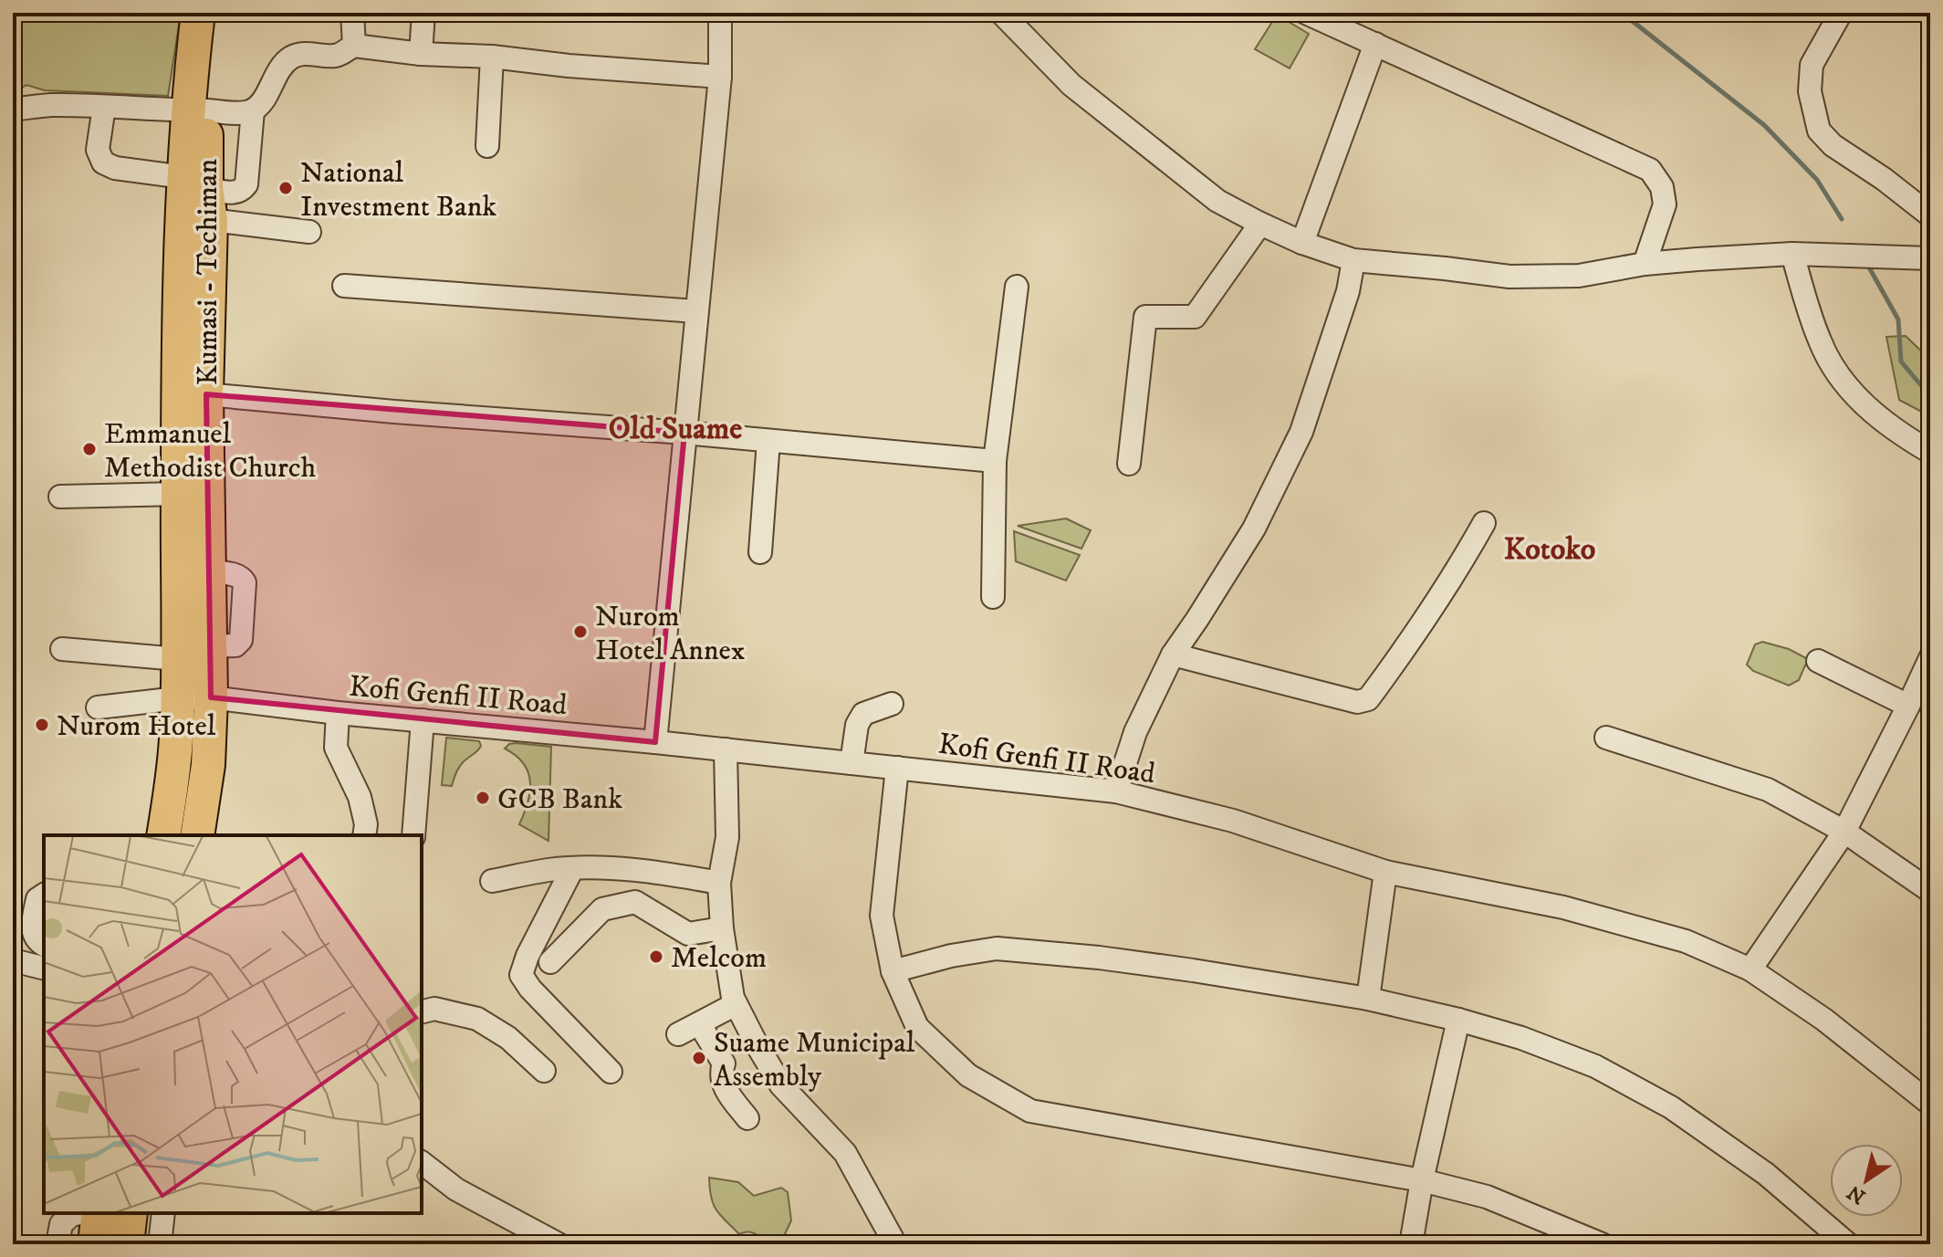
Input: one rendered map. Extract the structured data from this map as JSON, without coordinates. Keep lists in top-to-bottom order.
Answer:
{
  "streets": {
    "highway": ["Kumasi - Techiman"],
    "street": ["Kofi Genfi II Road"]
  },
  "crossings": [
    ["Kumasi - Techiman", "Kofi Genfi II Road"]
  ],
  "districts": ["Old Suame", "Kotoko"],
  "places": [
    "National Investment Bank",
    "Emmanuel Methodist Church",
    "Nurom Hotel Annex",
    "Nurom Hotel",
    "GCB Bank",
    "Melcom",
    "Suame Municipal Assembly"
  ],
  "north": "bottom left"
}
